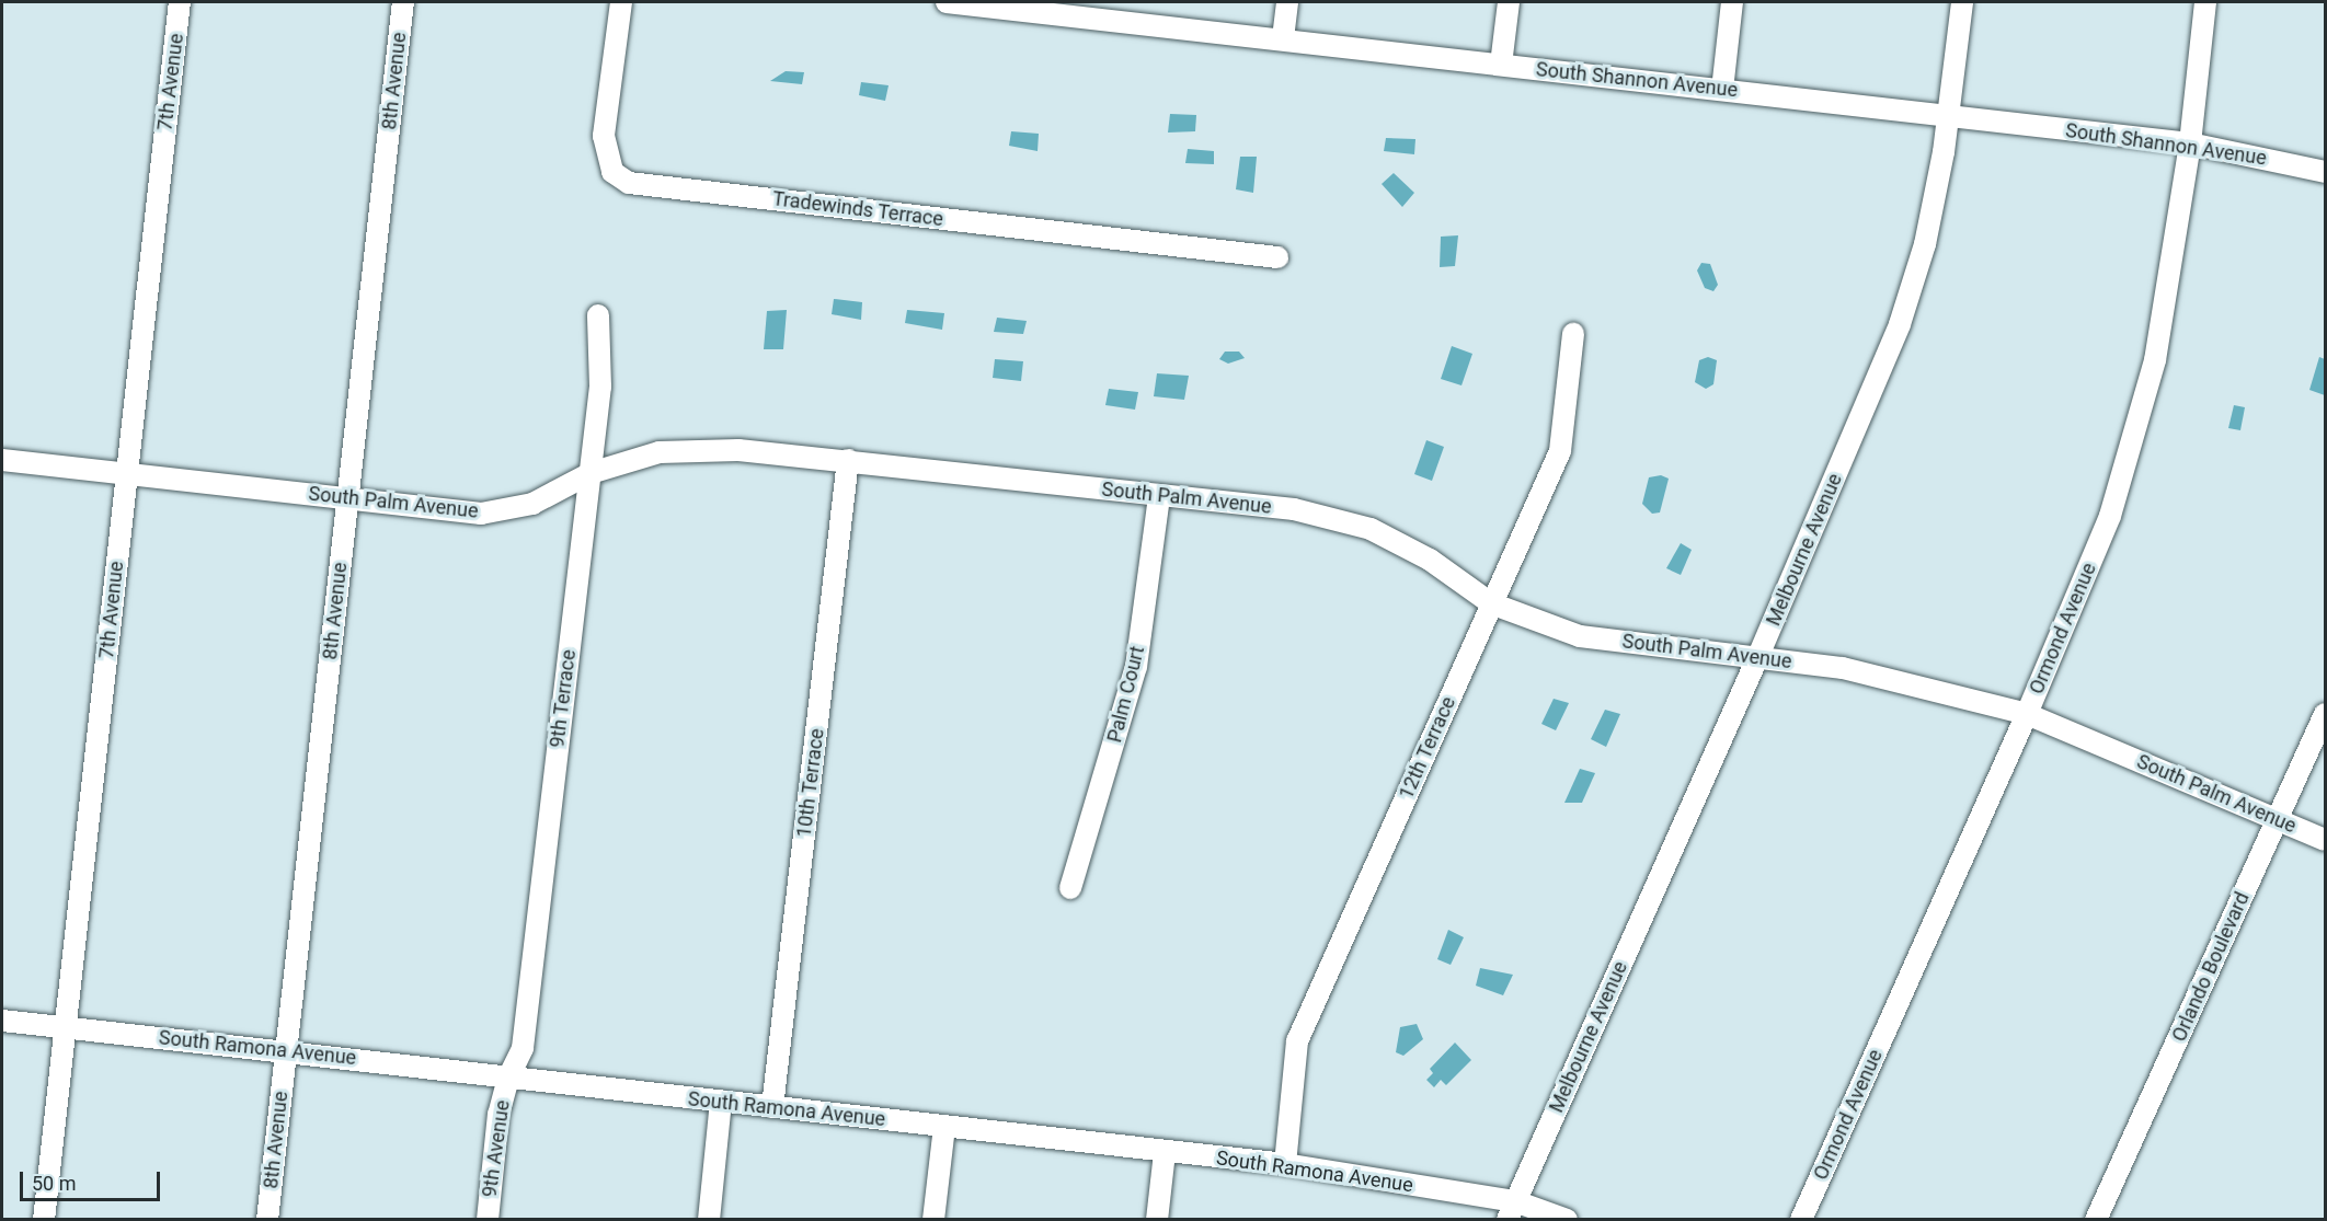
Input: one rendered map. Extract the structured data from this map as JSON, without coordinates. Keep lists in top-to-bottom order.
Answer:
{
  "streets": {
    "street": [
      "South Shannon Avenue",
      "8th Avenue",
      "7th Avenue",
      "Tradewinds Terrace",
      "South Palm Avenue",
      "Melbourne Avenue",
      "Ormond Avenue",
      "Palm Court",
      "9th Terrace",
      "12th Terrace",
      "10th Terrace",
      "Orlando Boulevard",
      "South Ramona Avenue",
      "9th Avenue"
    ]
  },
  "crossings": [
    ["South Shannon Avenue", "Melbourne Avenue"],
    ["South Shannon Avenue", "Ormond Avenue"],
    ["8th Avenue", "South Palm Avenue"],
    ["8th Avenue", "South Ramona Avenue"],
    ["7th Avenue", "South Palm Avenue"],
    ["7th Avenue", "South Ramona Avenue"],
    ["South Palm Avenue", "Melbourne Avenue"],
    ["South Palm Avenue", "Ormond Avenue"],
    ["South Palm Avenue", "Palm Court"],
    ["South Palm Avenue", "9th Terrace"],
    ["South Palm Avenue", "12th Terrace"],
    ["South Palm Avenue", "10th Terrace"],
    ["South Palm Avenue", "Orlando Boulevard"],
    ["Melbourne Avenue", "South Ramona Avenue"],
    ["9th Terrace", "South Ramona Avenue"],
    ["9th Terrace", "9th Avenue"],
    ["12th Terrace", "South Ramona Avenue"],
    ["10th Terrace", "South Ramona Avenue"],
    ["South Ramona Avenue", "9th Avenue"]
  ],
  "scale_bar": "50 m"
}
